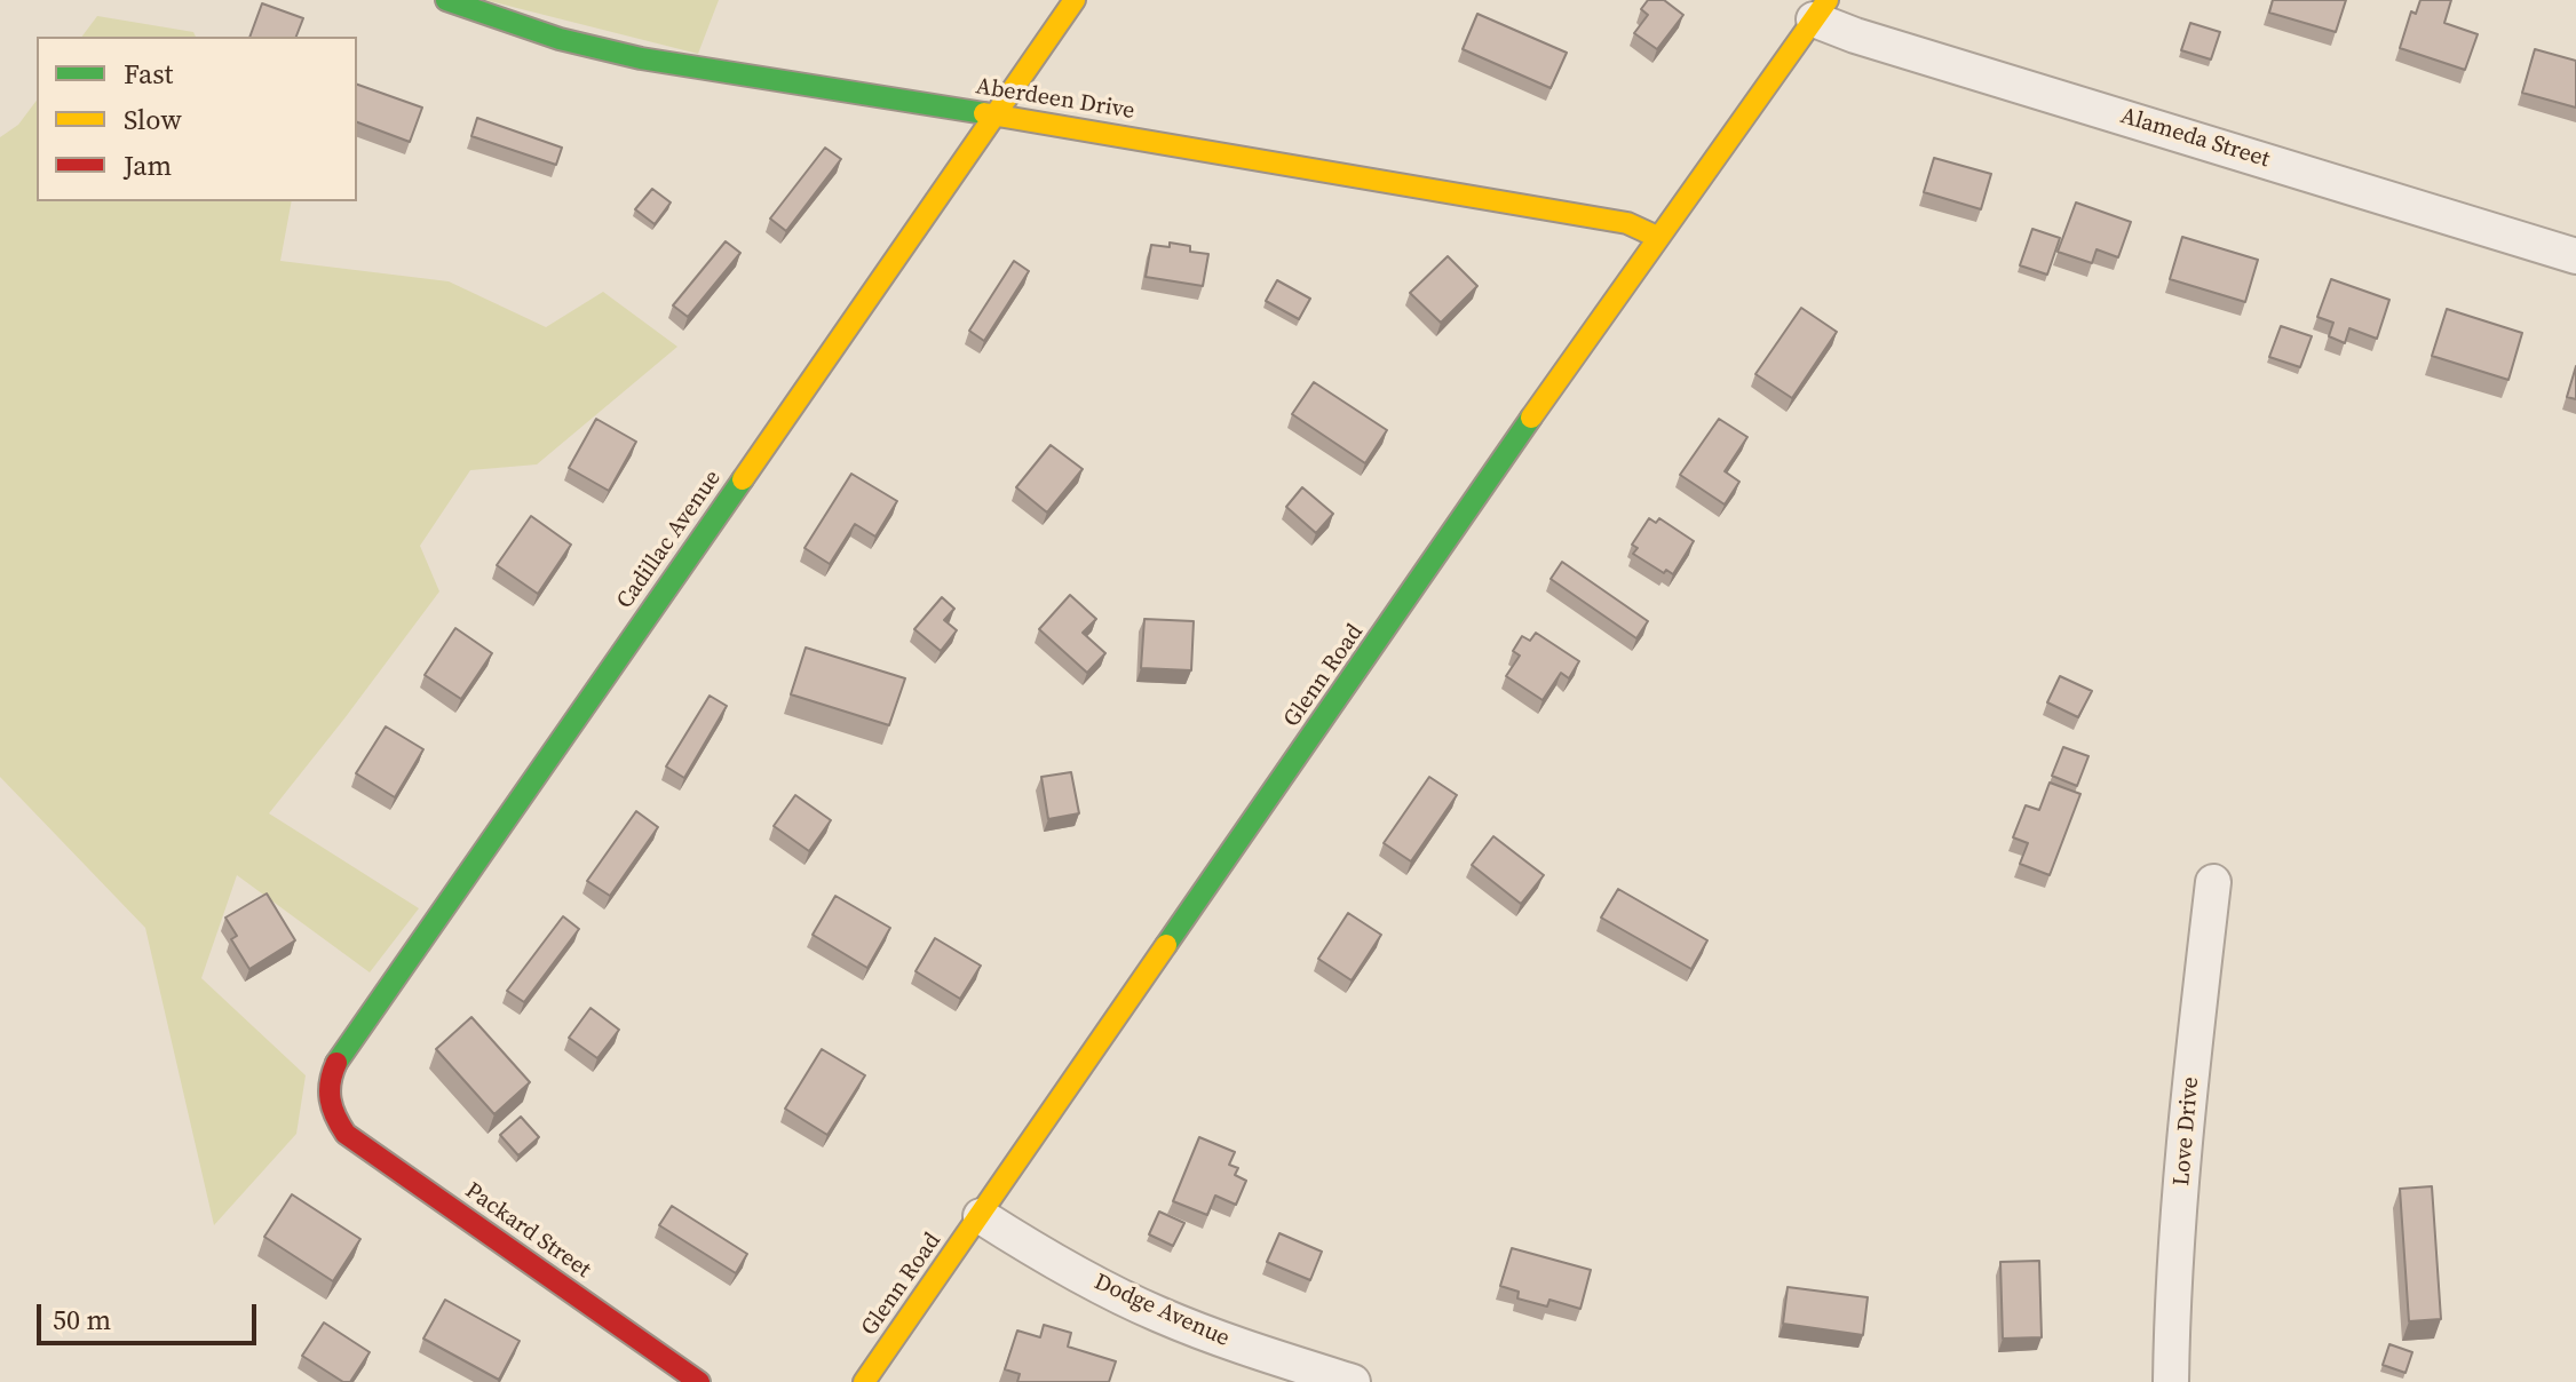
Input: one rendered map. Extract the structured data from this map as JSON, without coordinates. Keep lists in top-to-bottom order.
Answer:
{
  "streets": {
    "street": [
      "Aberdeen Drive",
      "Alameda Street",
      "Cadillac Avenue",
      "Glenn Road",
      "Love Drive",
      "Packard Street",
      "Dodge Avenue"
    ]
  },
  "crossings": [
    ["Aberdeen Drive", "Cadillac Avenue"],
    ["Aberdeen Drive", "Glenn Road"],
    ["Alameda Street", "Glenn Road"],
    ["Cadillac Avenue", "Packard Street"],
    ["Glenn Road", "Dodge Avenue"]
  ],
  "legend": ["Fast", "Slow", "Jam"],
  "scale_bar": "50 m"
}
